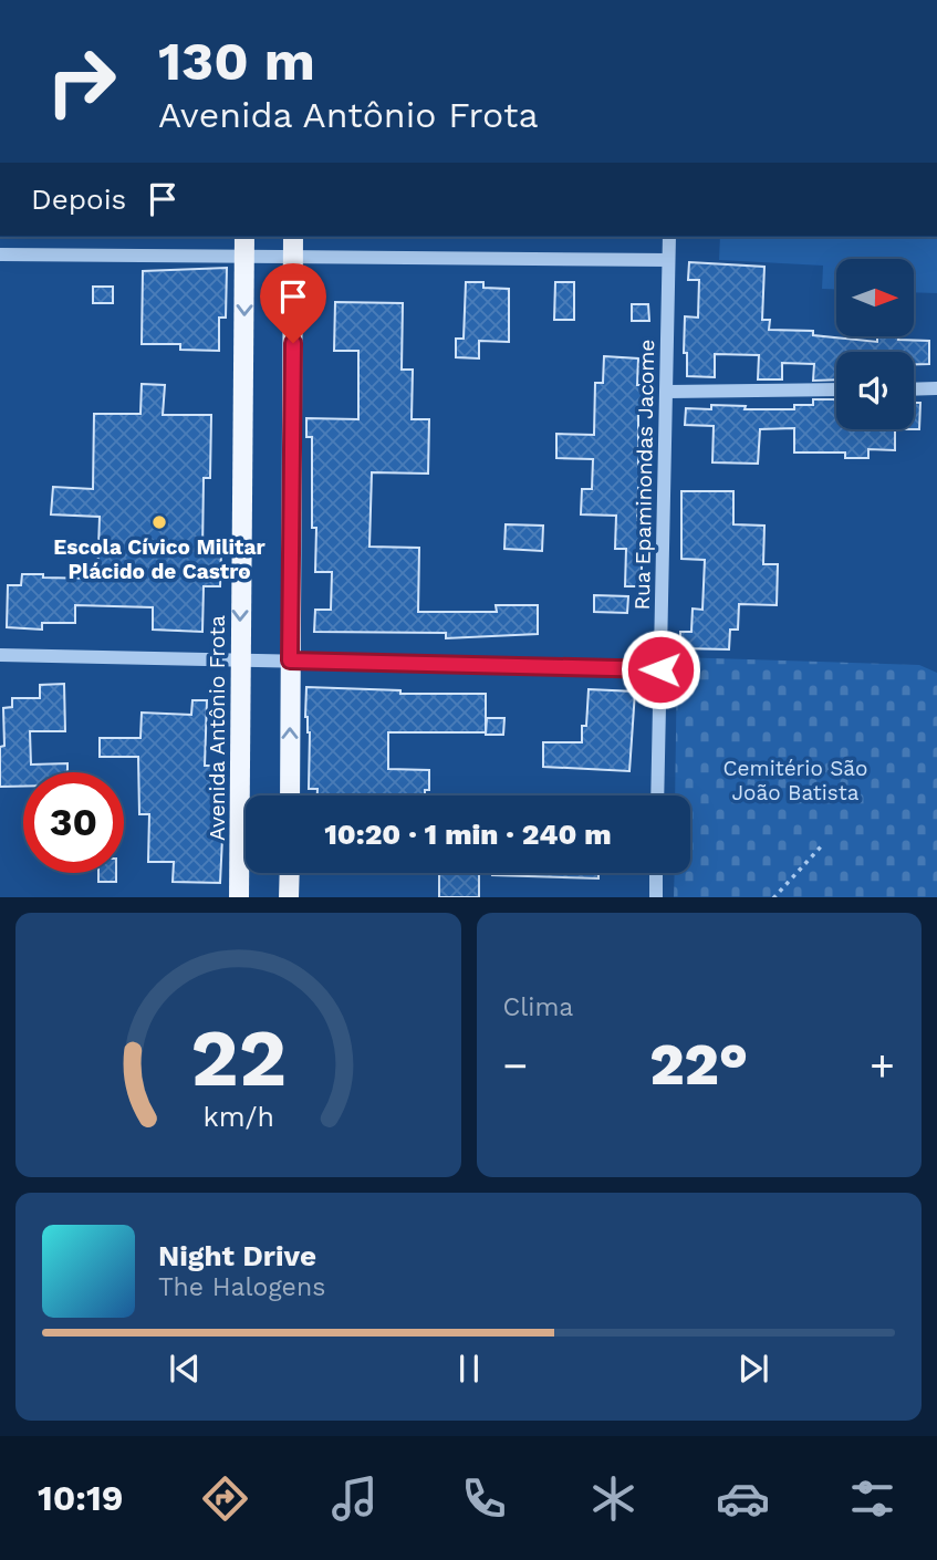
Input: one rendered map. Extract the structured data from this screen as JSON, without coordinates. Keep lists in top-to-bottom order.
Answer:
{
  "streets": {
    "main road": ["Avenida Antônio Frota"],
    "street": ["Rua Epaminondas Jacome"]
  },
  "parks": ["Cemitério São João Batista"],
  "places": ["Escola Cívico Militar Plácido de Castro"],
  "north": "right",
  "page": {
    "turn": ["130 m", "Avenida Antônio Frota"],
    "then": "Depois",
    "limit": "30",
    "trip": "10:20 · 1 min · 240 m",
    "tile": "Clima",
    "heat": ["−", "22°", "+"],
    "song": ["Night Drive", "The Halogens"],
    "tabs": "10:19",
    "gauge": ["22", "km/h"]
  }
}
